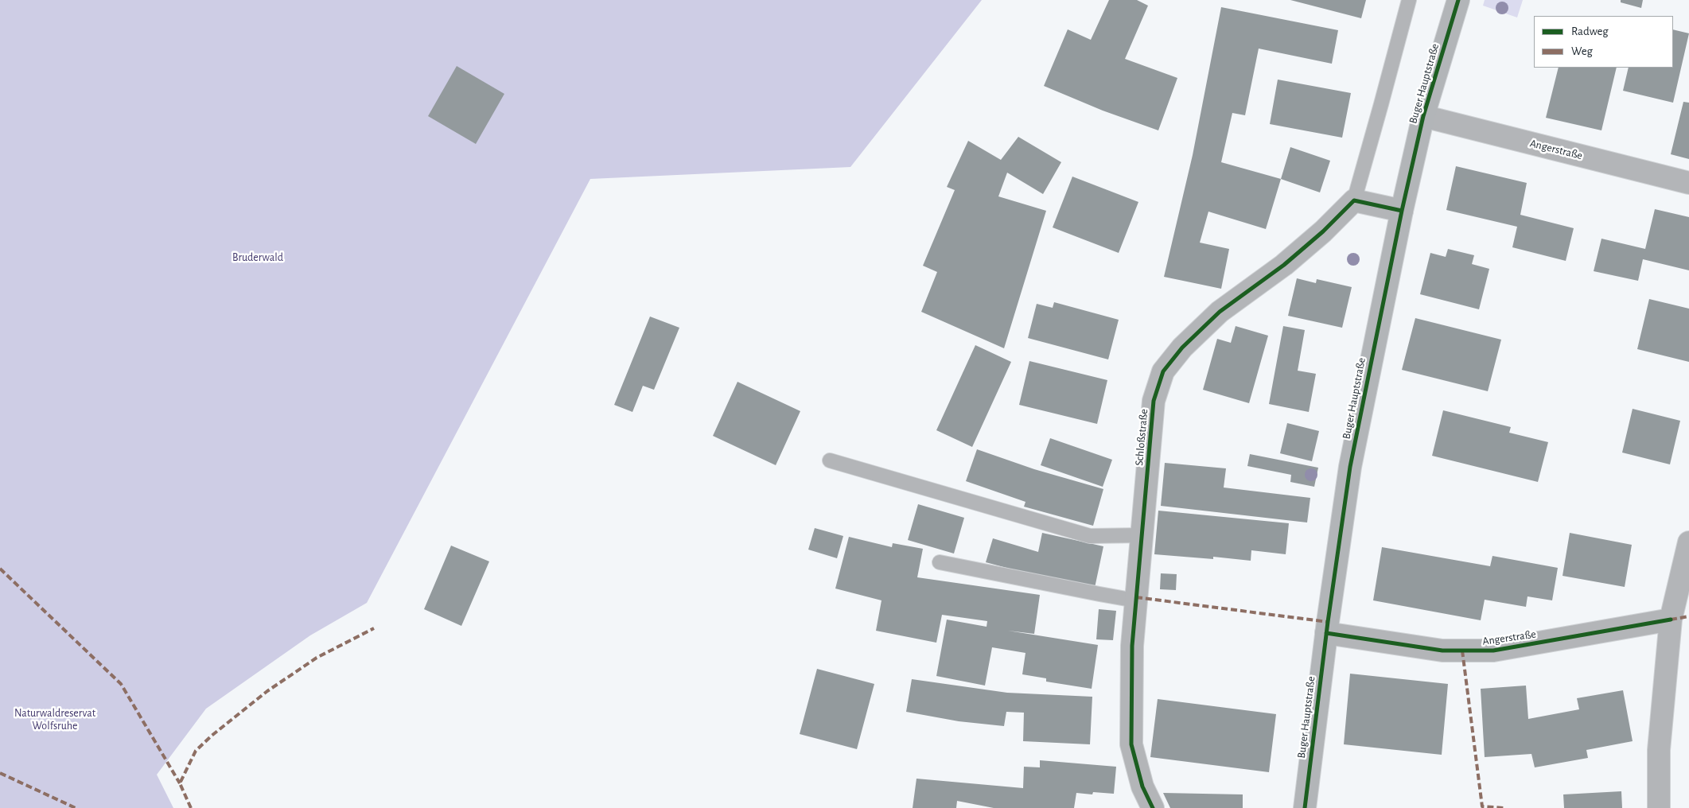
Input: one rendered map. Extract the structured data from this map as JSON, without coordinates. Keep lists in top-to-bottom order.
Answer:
{
  "streets": {
    "street": ["Buger Hauptstraße", "Angerstraße", "Schloßstraße"]
  },
  "crossings": [
    ["Buger Hauptstraße", "Angerstraße"]
  ],
  "parks": ["Bruderwald", "Naturwaldreservat Wolfsruhe"],
  "legend": ["Radweg", "Weg"]
}
